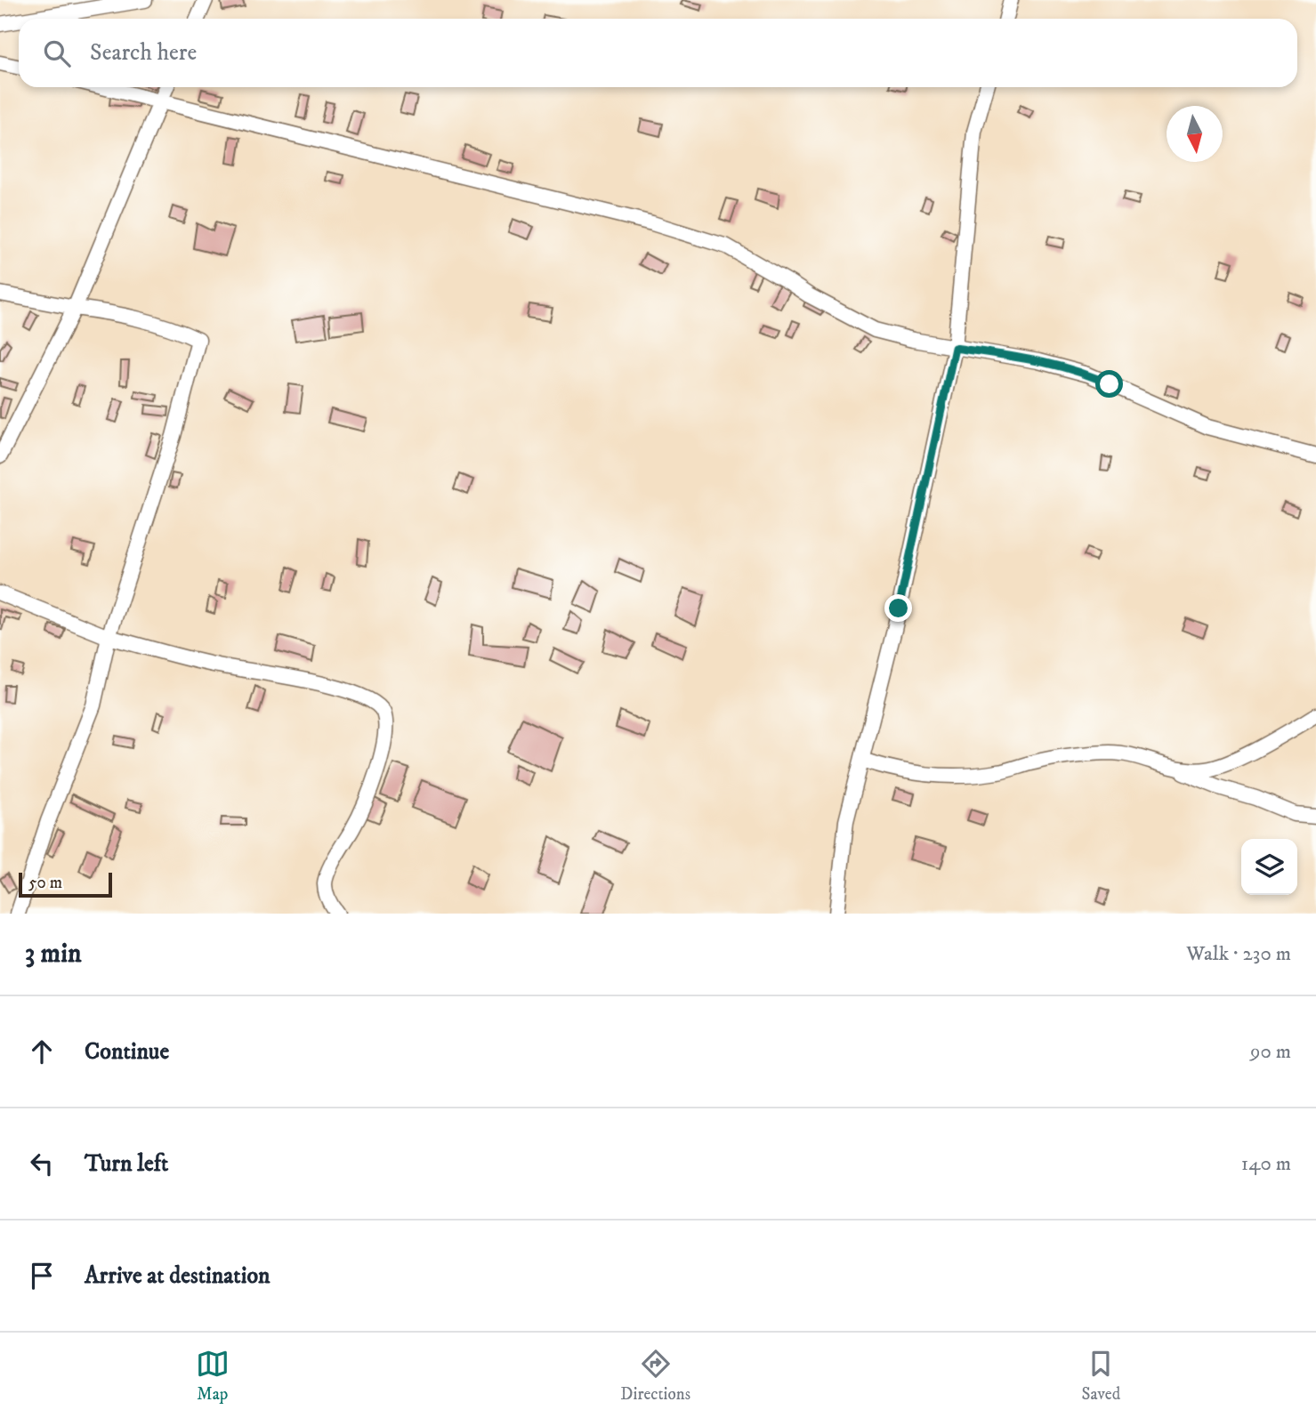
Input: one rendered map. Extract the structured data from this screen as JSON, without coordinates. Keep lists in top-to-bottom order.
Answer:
{
  "scale_bar": "50 m",
  "north": "bottom",
  "page": {
    "search": "Search here",
    "scale": "50 m",
    "heading": ["3 min", "Walk · 230 m"],
    "list": [
      ["Continue", "90 m"],
      ["Turn left", "140 m"],
      "Arrive at destination"
    ],
    "nav": ["Map", "Directions", "Saved"]
  }
}
